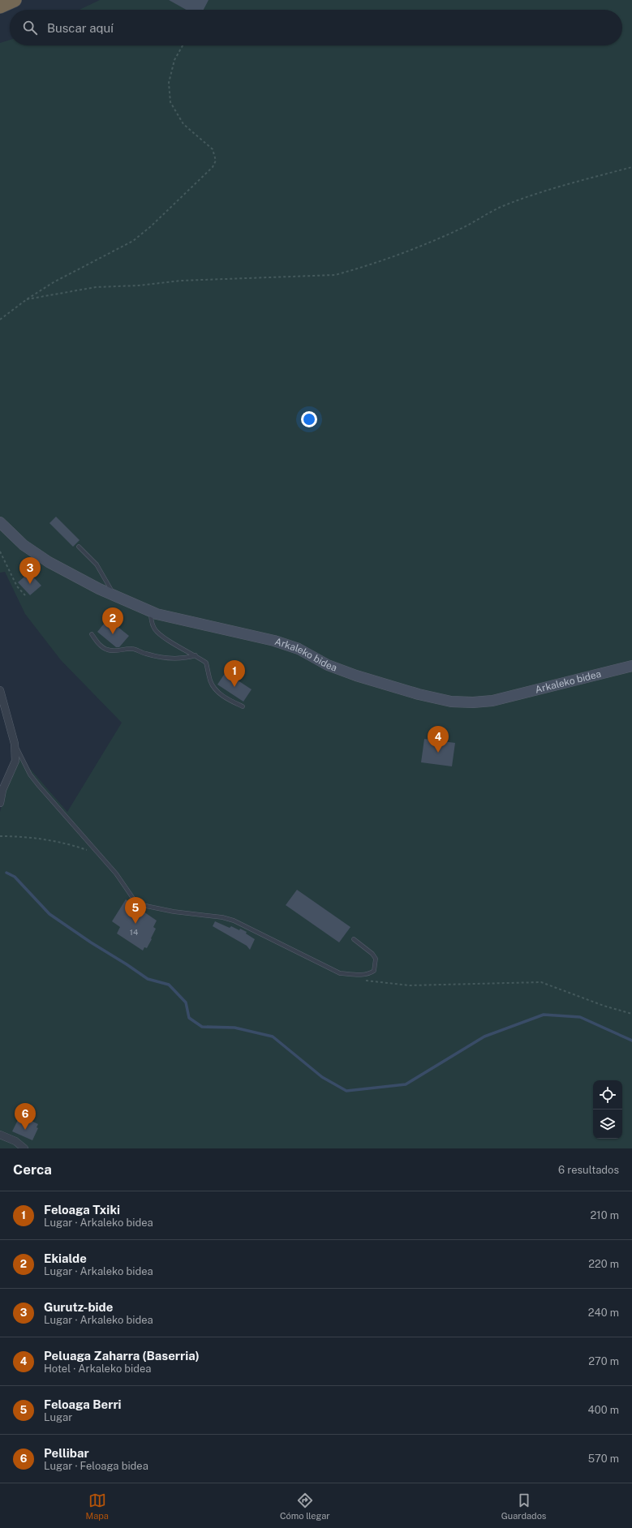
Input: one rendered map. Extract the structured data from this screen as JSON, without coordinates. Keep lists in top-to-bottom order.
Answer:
{
  "streets": {
    "street": ["Arkaleko bidea"]
  },
  "house_numbers": ["14"],
  "page": {
    "search": "Buscar aquí",
    "pins": [
      "3",
      "2",
      "1",
      "4",
      "5",
      "6"
    ],
    "heading": ["Cerca", "6 resultados"],
    "list": [
      {
        "mark": "1",
        "name": "Feloaga Txiki",
        "note": "Lugar · Arkaleko bidea",
        "value": "210 m"
      },
      {
        "mark": "2",
        "name": "Ekialde",
        "note": "Lugar · Arkaleko bidea",
        "value": "220 m"
      },
      {
        "mark": "3",
        "name": "Gurutz-bide",
        "note": "Lugar · Arkaleko bidea",
        "value": "240 m"
      },
      {
        "mark": "4",
        "name": "Peluaga Zaharra (Baserria)",
        "note": "Hotel · Arkaleko bidea",
        "value": "270 m"
      },
      {
        "mark": "5",
        "name": "Feloaga Berri",
        "note": "Lugar",
        "value": "400 m"
      },
      {
        "mark": "6",
        "name": "Pellibar",
        "note": "Lugar · Feloaga bidea",
        "value": "570 m"
      }
    ],
    "nav": ["Mapa", "Cómo llegar", "Guardados"]
  }
}
